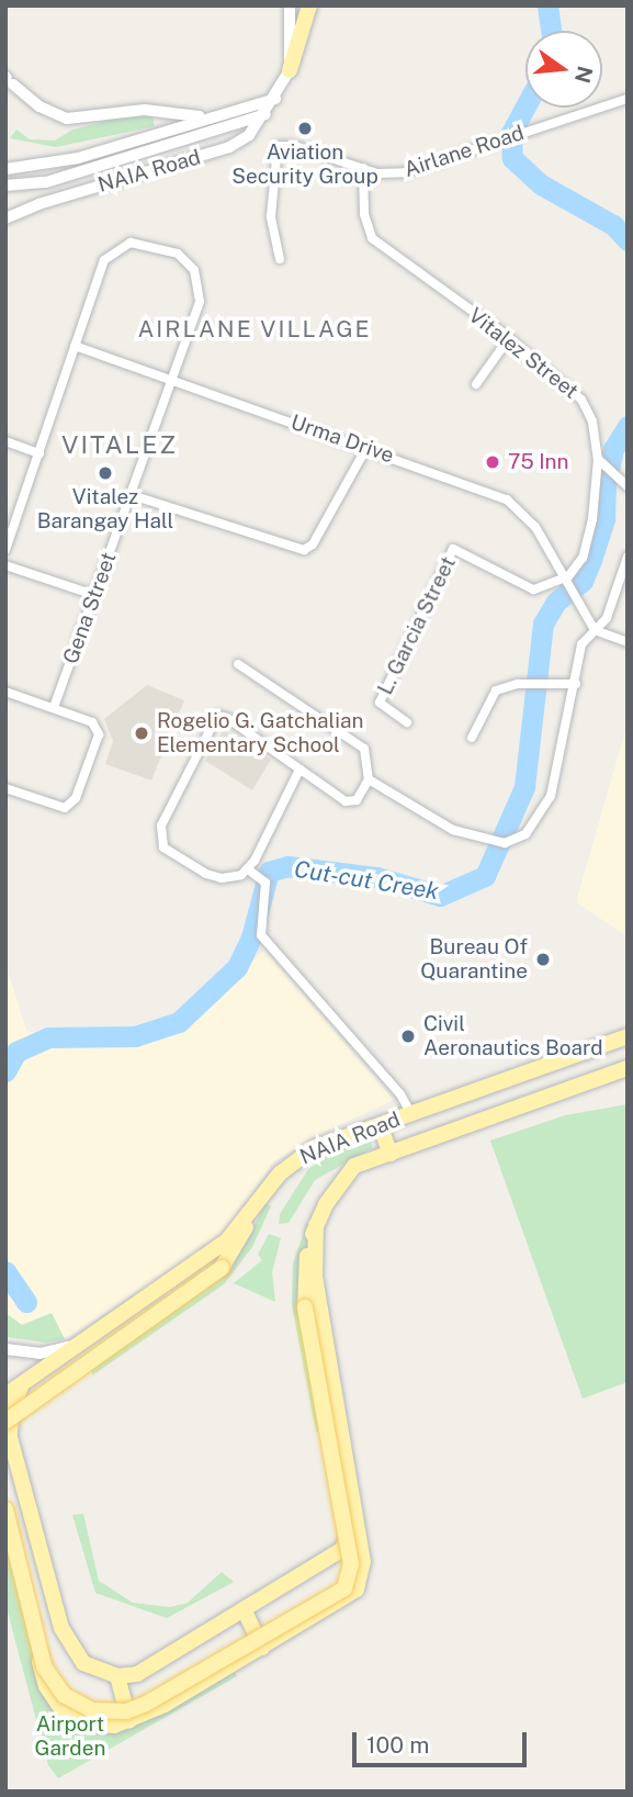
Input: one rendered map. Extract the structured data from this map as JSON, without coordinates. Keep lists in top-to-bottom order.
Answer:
{
  "streets": {
    "main road": ["NAIA Road"],
    "street": [
      "Airlane Road",
      "Vitalez Street",
      "Urma Drive",
      "Gena Street",
      "L. Garcia Street"
    ]
  },
  "crossings": [
    ["Airlane Road", "Vitalez Street"],
    ["Vitalez Street", "Urma Drive"],
    ["Vitalez Street", "L. Garcia Street"],
    ["Urma Drive", "Gena Street"],
    ["Urma Drive", "L. Garcia Street"]
  ],
  "districts": ["AIRLANE VILLAGE", "VITALEZ"],
  "water": ["Cut-cut Creek"],
  "parks": ["Airport Garden"],
  "places": [
    "Aviation Security Group",
    "75 Inn",
    "Vitalez Barangay Hall",
    "Rogelio G. Gatchalian Elementary School",
    "Bureau Of Quarantine",
    "Civil Aeronautics Board"
  ],
  "scale_bar": "100 m",
  "north": "right"
}
